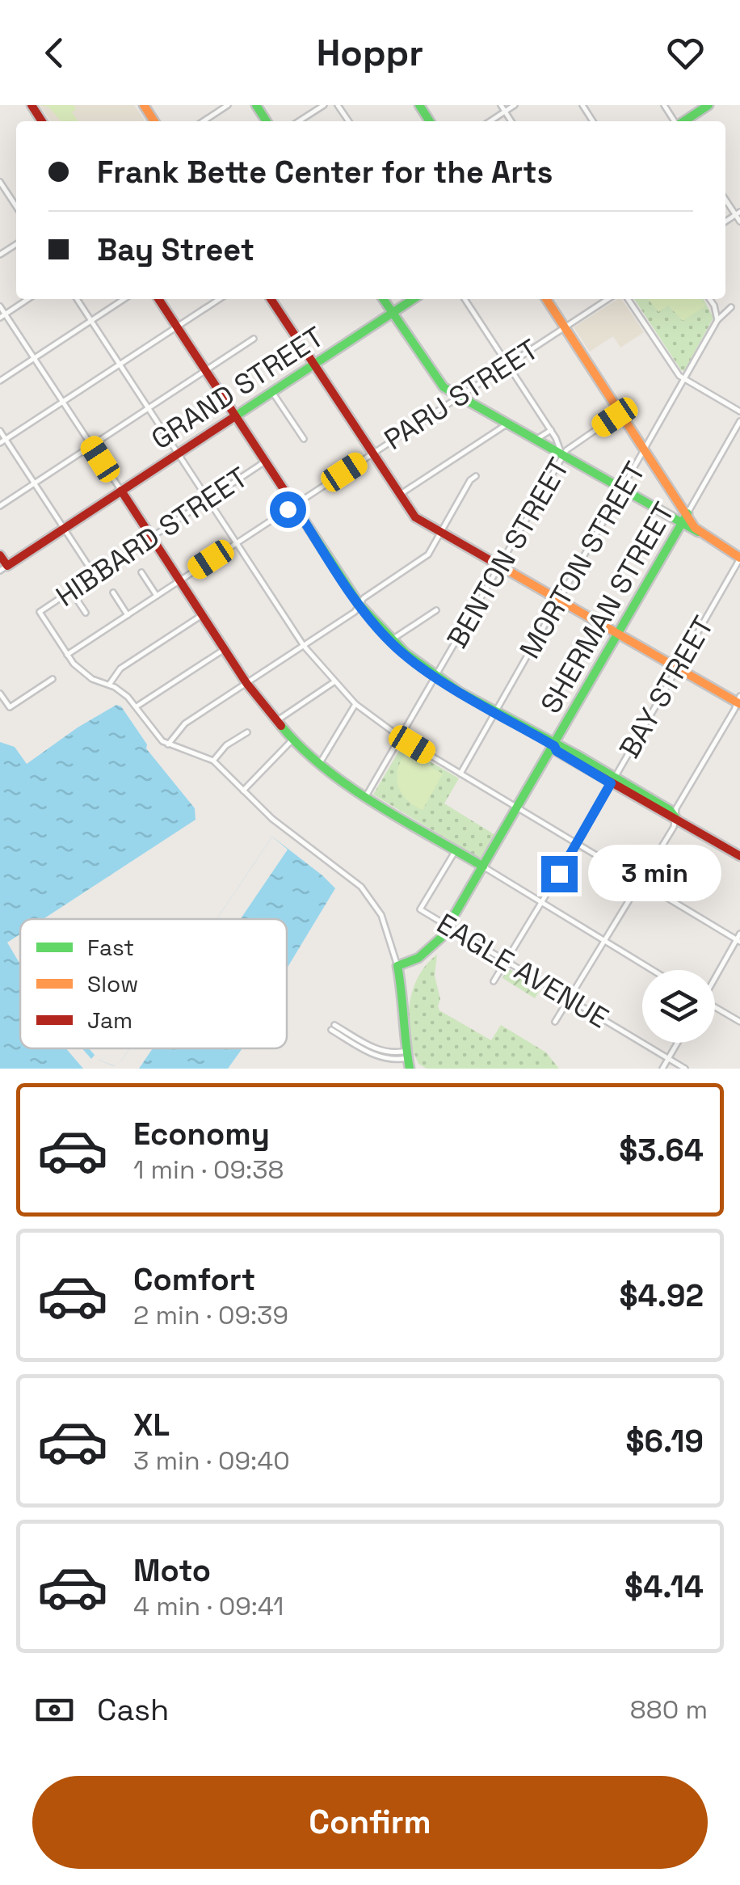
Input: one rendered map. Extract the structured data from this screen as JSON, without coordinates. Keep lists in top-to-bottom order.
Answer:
{
  "streets": {
    "street": [
      "GRAND STREET",
      "PARU STREET",
      "HIBBARD STREET",
      "BENTON STREET",
      "MORTON STREET",
      "SHERMAN STREET",
      "BAY STREET",
      "EAGLE AVENUE"
    ]
  },
  "crossings": [
    ["PARU STREET", "HIBBARD STREET"],
    ["SHERMAN STREET", "EAGLE AVENUE"],
    ["BAY STREET", "EAGLE AVENUE"]
  ],
  "legend": ["Fast", "Slow", "Jam"],
  "page": {
    "header": "Hoppr",
    "banner": ["Frank Bette Center for the Arts", "Bay Street"],
    "bubble": "3 min",
    "list": [
      {
        "name": "Economy",
        "note": "1 min · 09:38",
        "value": "$3.64"
      },
      {
        "name": "Comfort",
        "note": "2 min · 09:39",
        "value": "$4.92"
      },
      {
        "name": "XL",
        "note": "3 min · 09:40",
        "value": "$6.19"
      },
      {
        "name": "Moto",
        "note": "4 min · 09:41",
        "value": "$4.14"
      }
    ],
    "pay": ["Cash", "880 m"],
    "buttons": "Confirm"
  }
}
